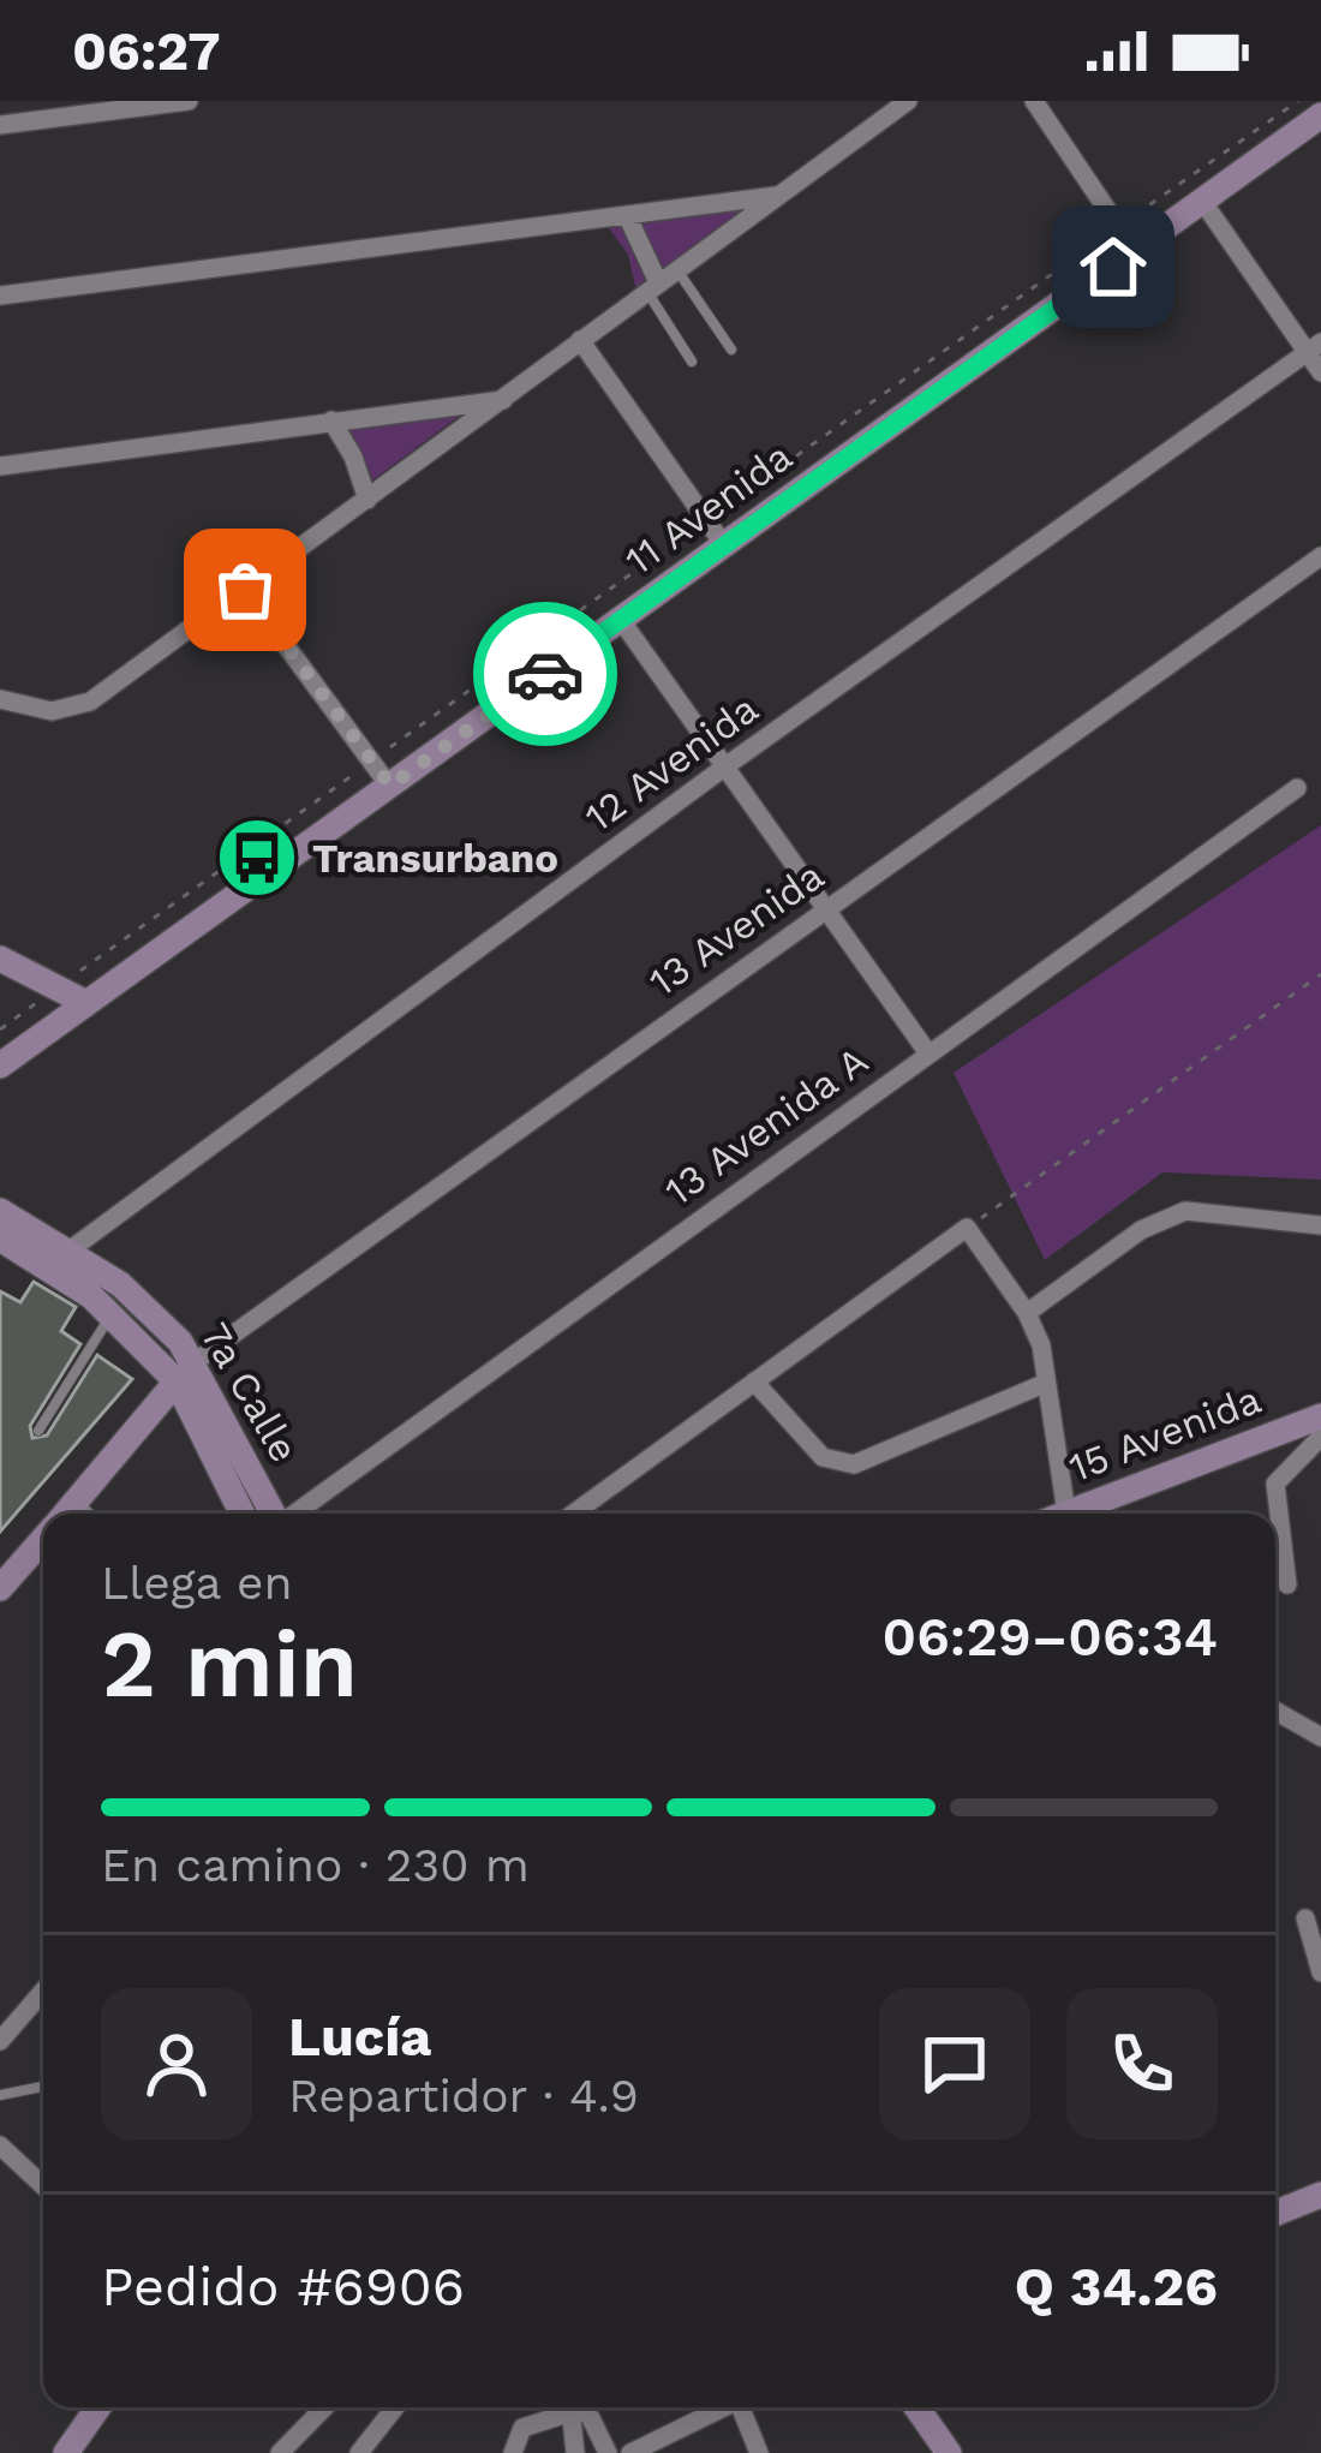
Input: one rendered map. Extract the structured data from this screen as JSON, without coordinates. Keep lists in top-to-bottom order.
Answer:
{
  "streets": {
    "street": [
      "11 Avenida",
      "12 Avenida",
      "13 Avenida",
      "13 Avenida A",
      "7a Calle",
      "15 Avenida"
    ]
  },
  "crossings": [
    ["12 Avenida", "7a Calle"],
    ["13 Avenida", "7a Calle"]
  ],
  "places": {
    "bus stop": ["Transurbano"]
  },
  "page": {
    "status": "06:27",
    "heading": ["2 min", "Llega en", "06:29–06:34"],
    "panel": [
      "Lucía",
      "Repartidor · 4.9",
      "Pedido #6906",
      "Q 34.26"
    ],
    "bar": "En camino · 230 m"
  }
}
